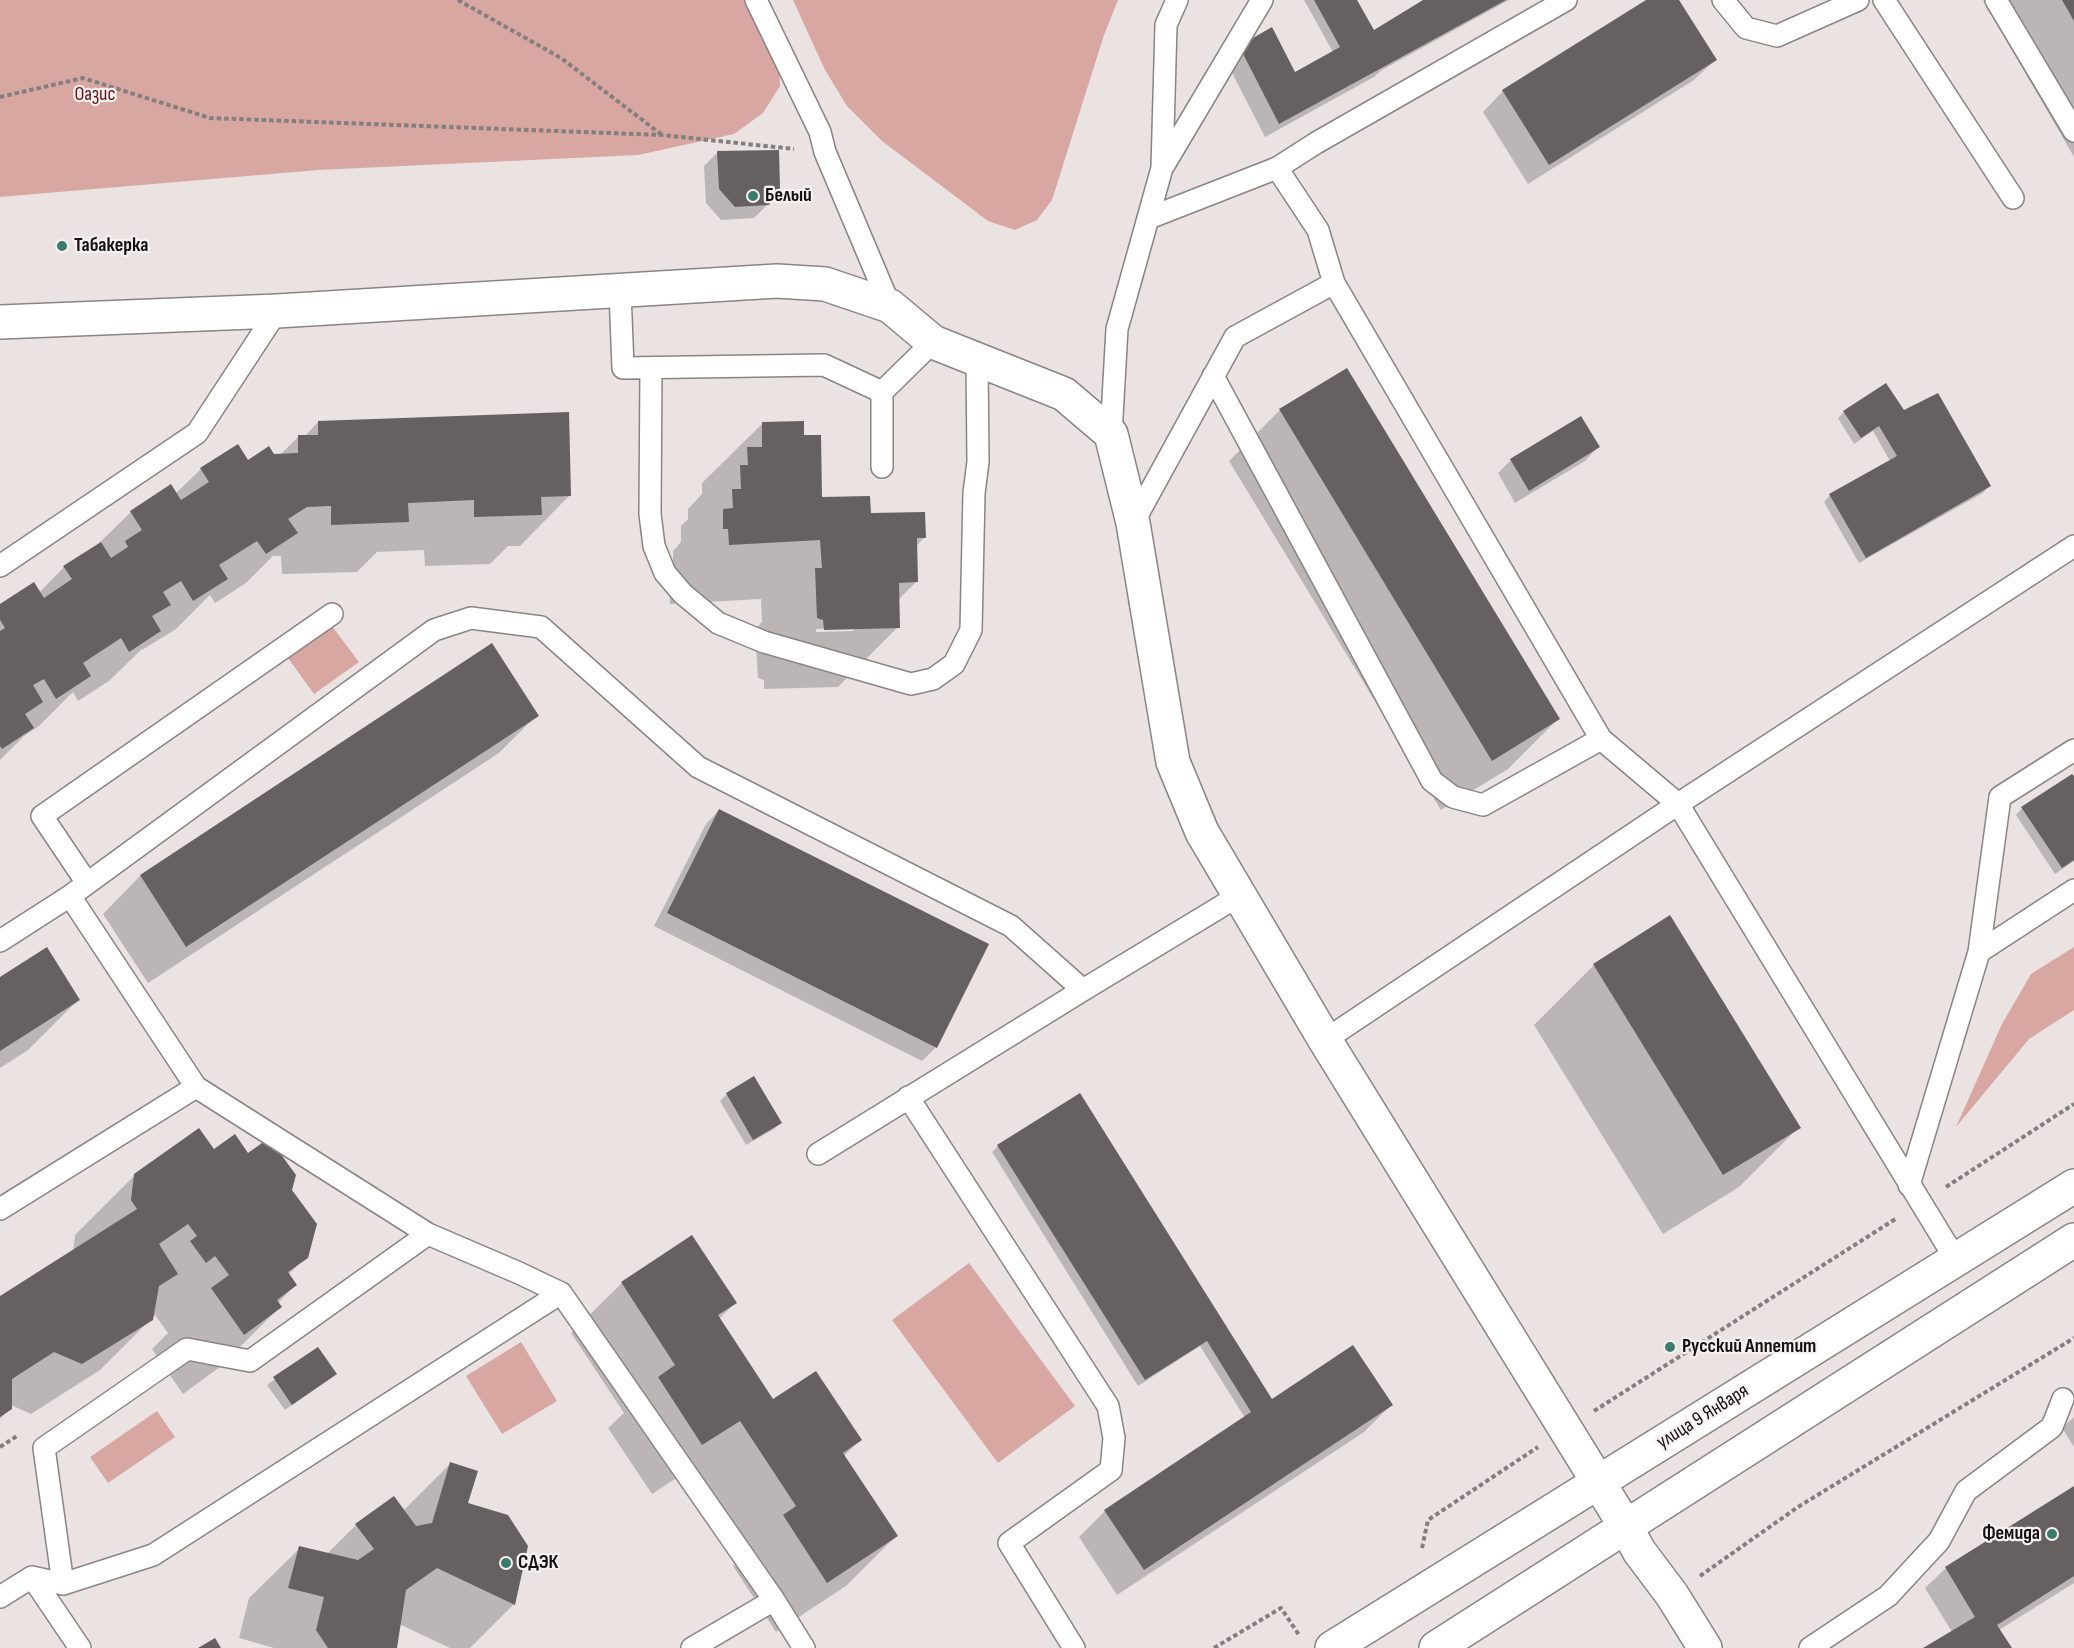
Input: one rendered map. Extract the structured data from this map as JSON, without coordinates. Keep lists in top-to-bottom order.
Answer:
{
  "streets": {
    "street": ["улица 9 Января"]
  },
  "parks": ["Оазис"],
  "places": [
    "Белый",
    "Табакерка",
    "Русский Аппетит",
    "Фемида",
    "СДЭК"
  ]
}
